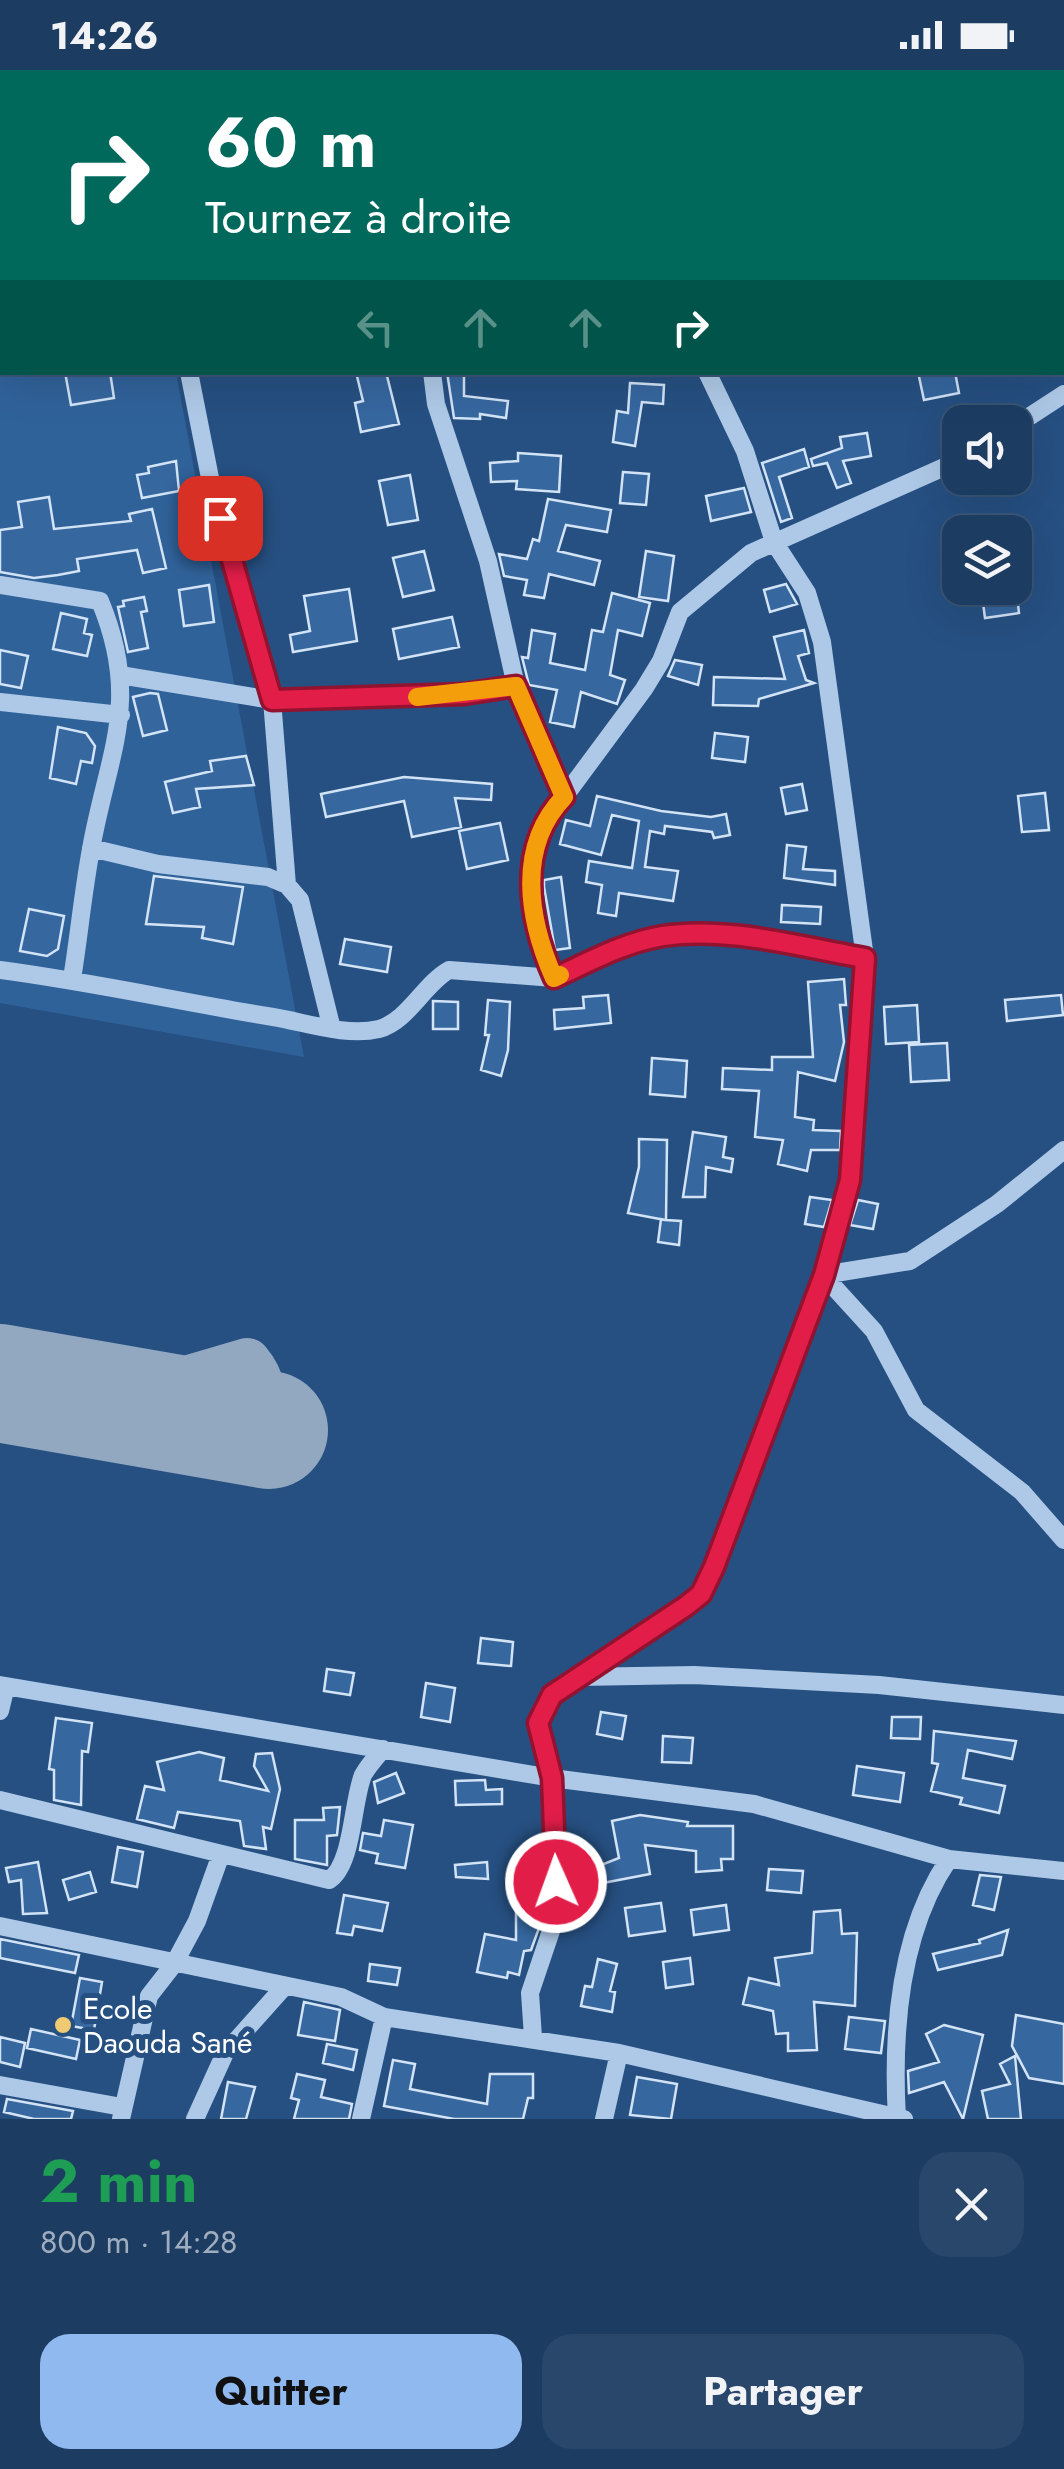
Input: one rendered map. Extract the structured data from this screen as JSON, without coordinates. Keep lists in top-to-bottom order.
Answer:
{
  "places": ["Ecole Daouda Sané"],
  "page": {
    "status": "14:26",
    "turn": ["60 m", "Tournez à droite"],
    "heading": ["2 min", "800 m · 14:28"],
    "buttons": ["Quitter", "Partager"]
  }
}
